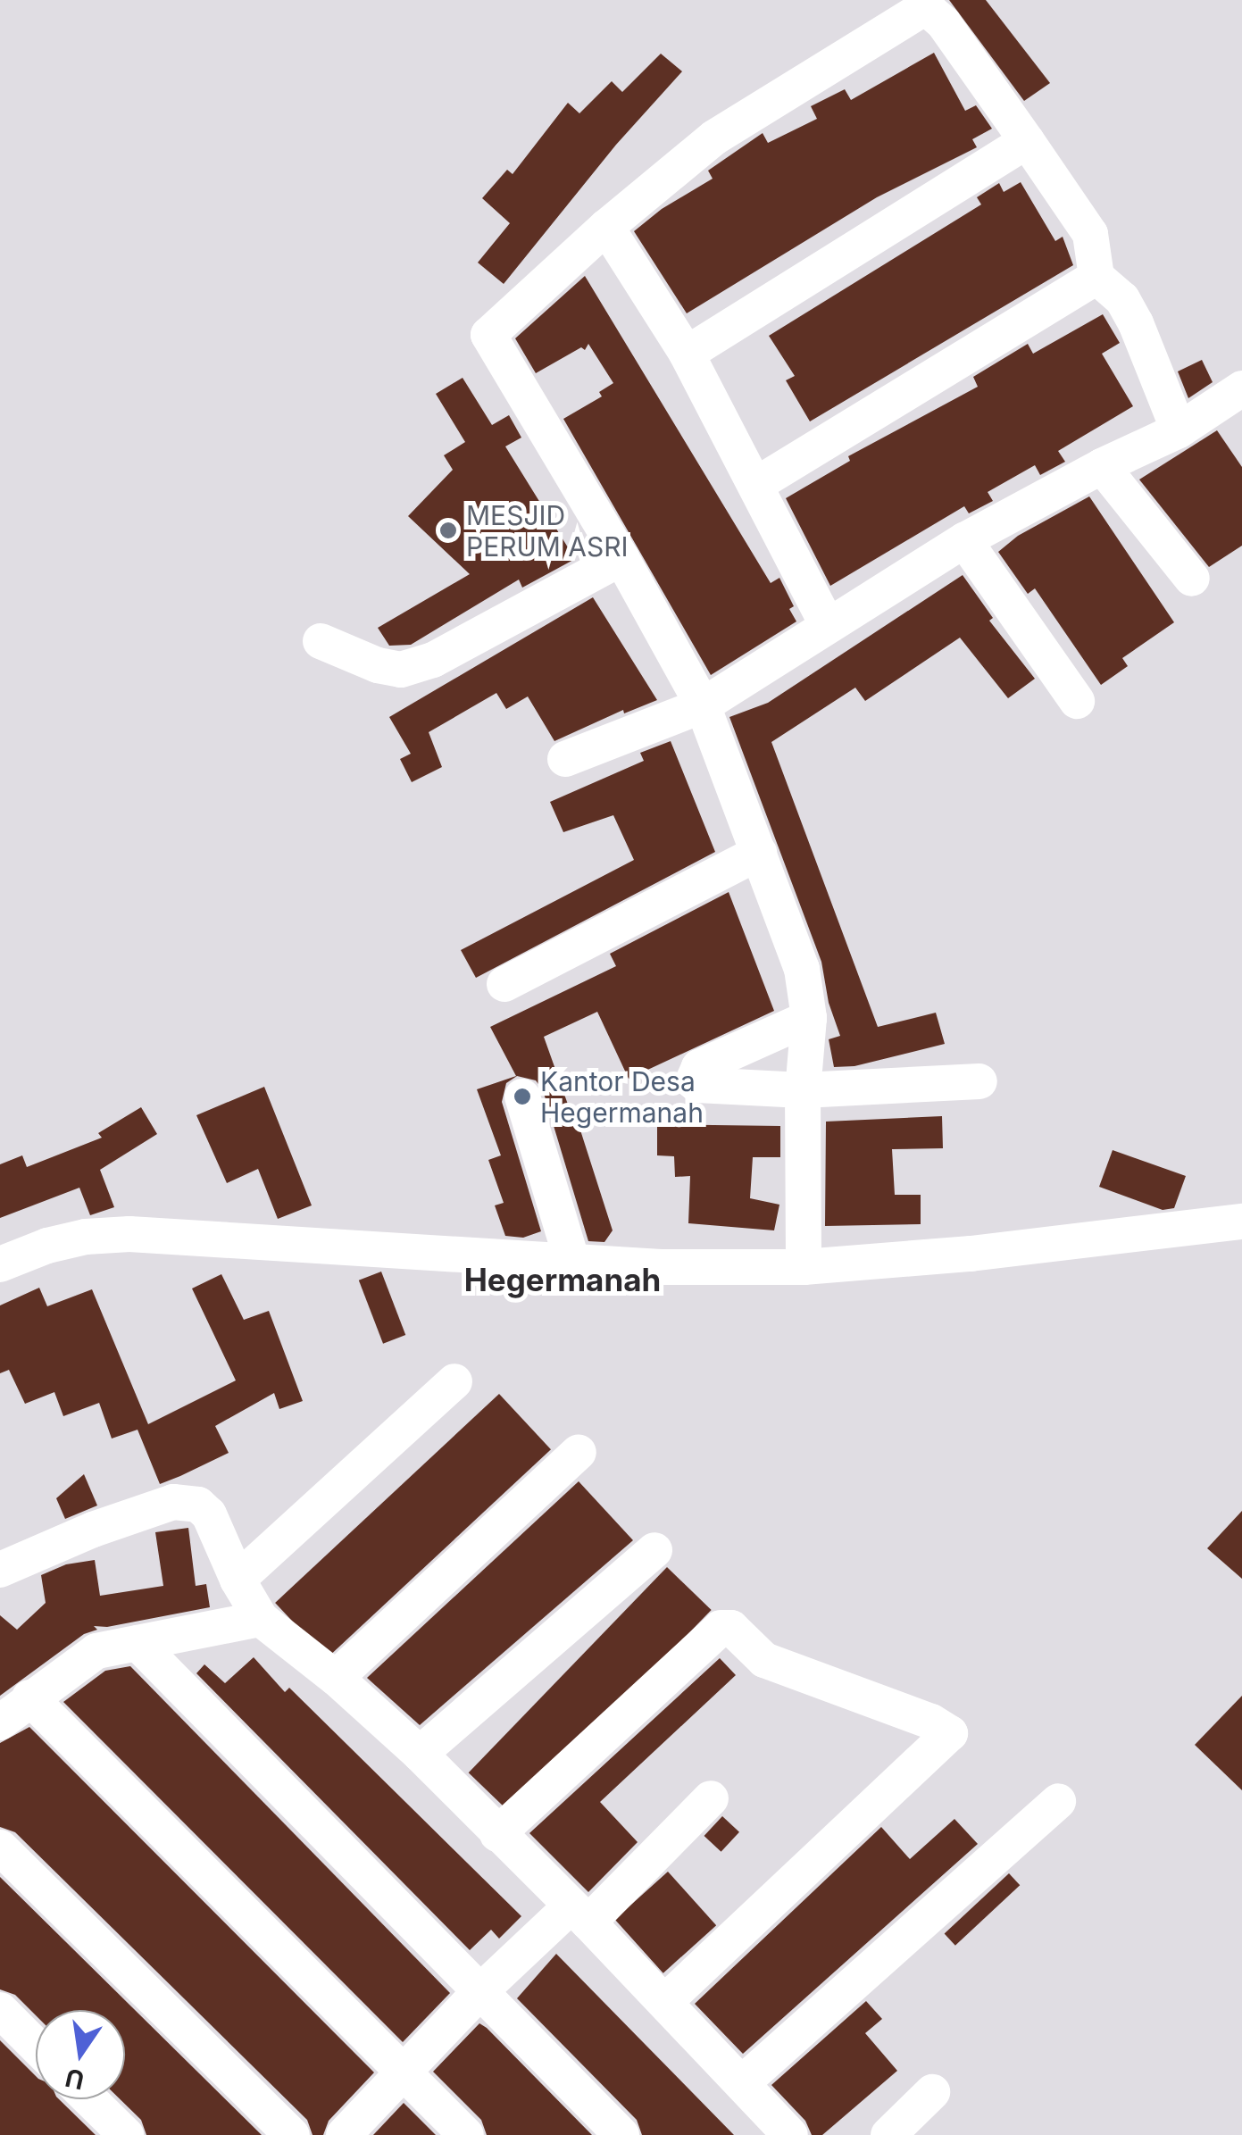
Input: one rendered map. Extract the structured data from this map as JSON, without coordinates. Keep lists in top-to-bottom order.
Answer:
{
  "districts": ["Hegermanah"],
  "places": ["MESJID PERUM ASRI", "Kantor Desa Hegermanah"],
  "north": "bottom"
}
